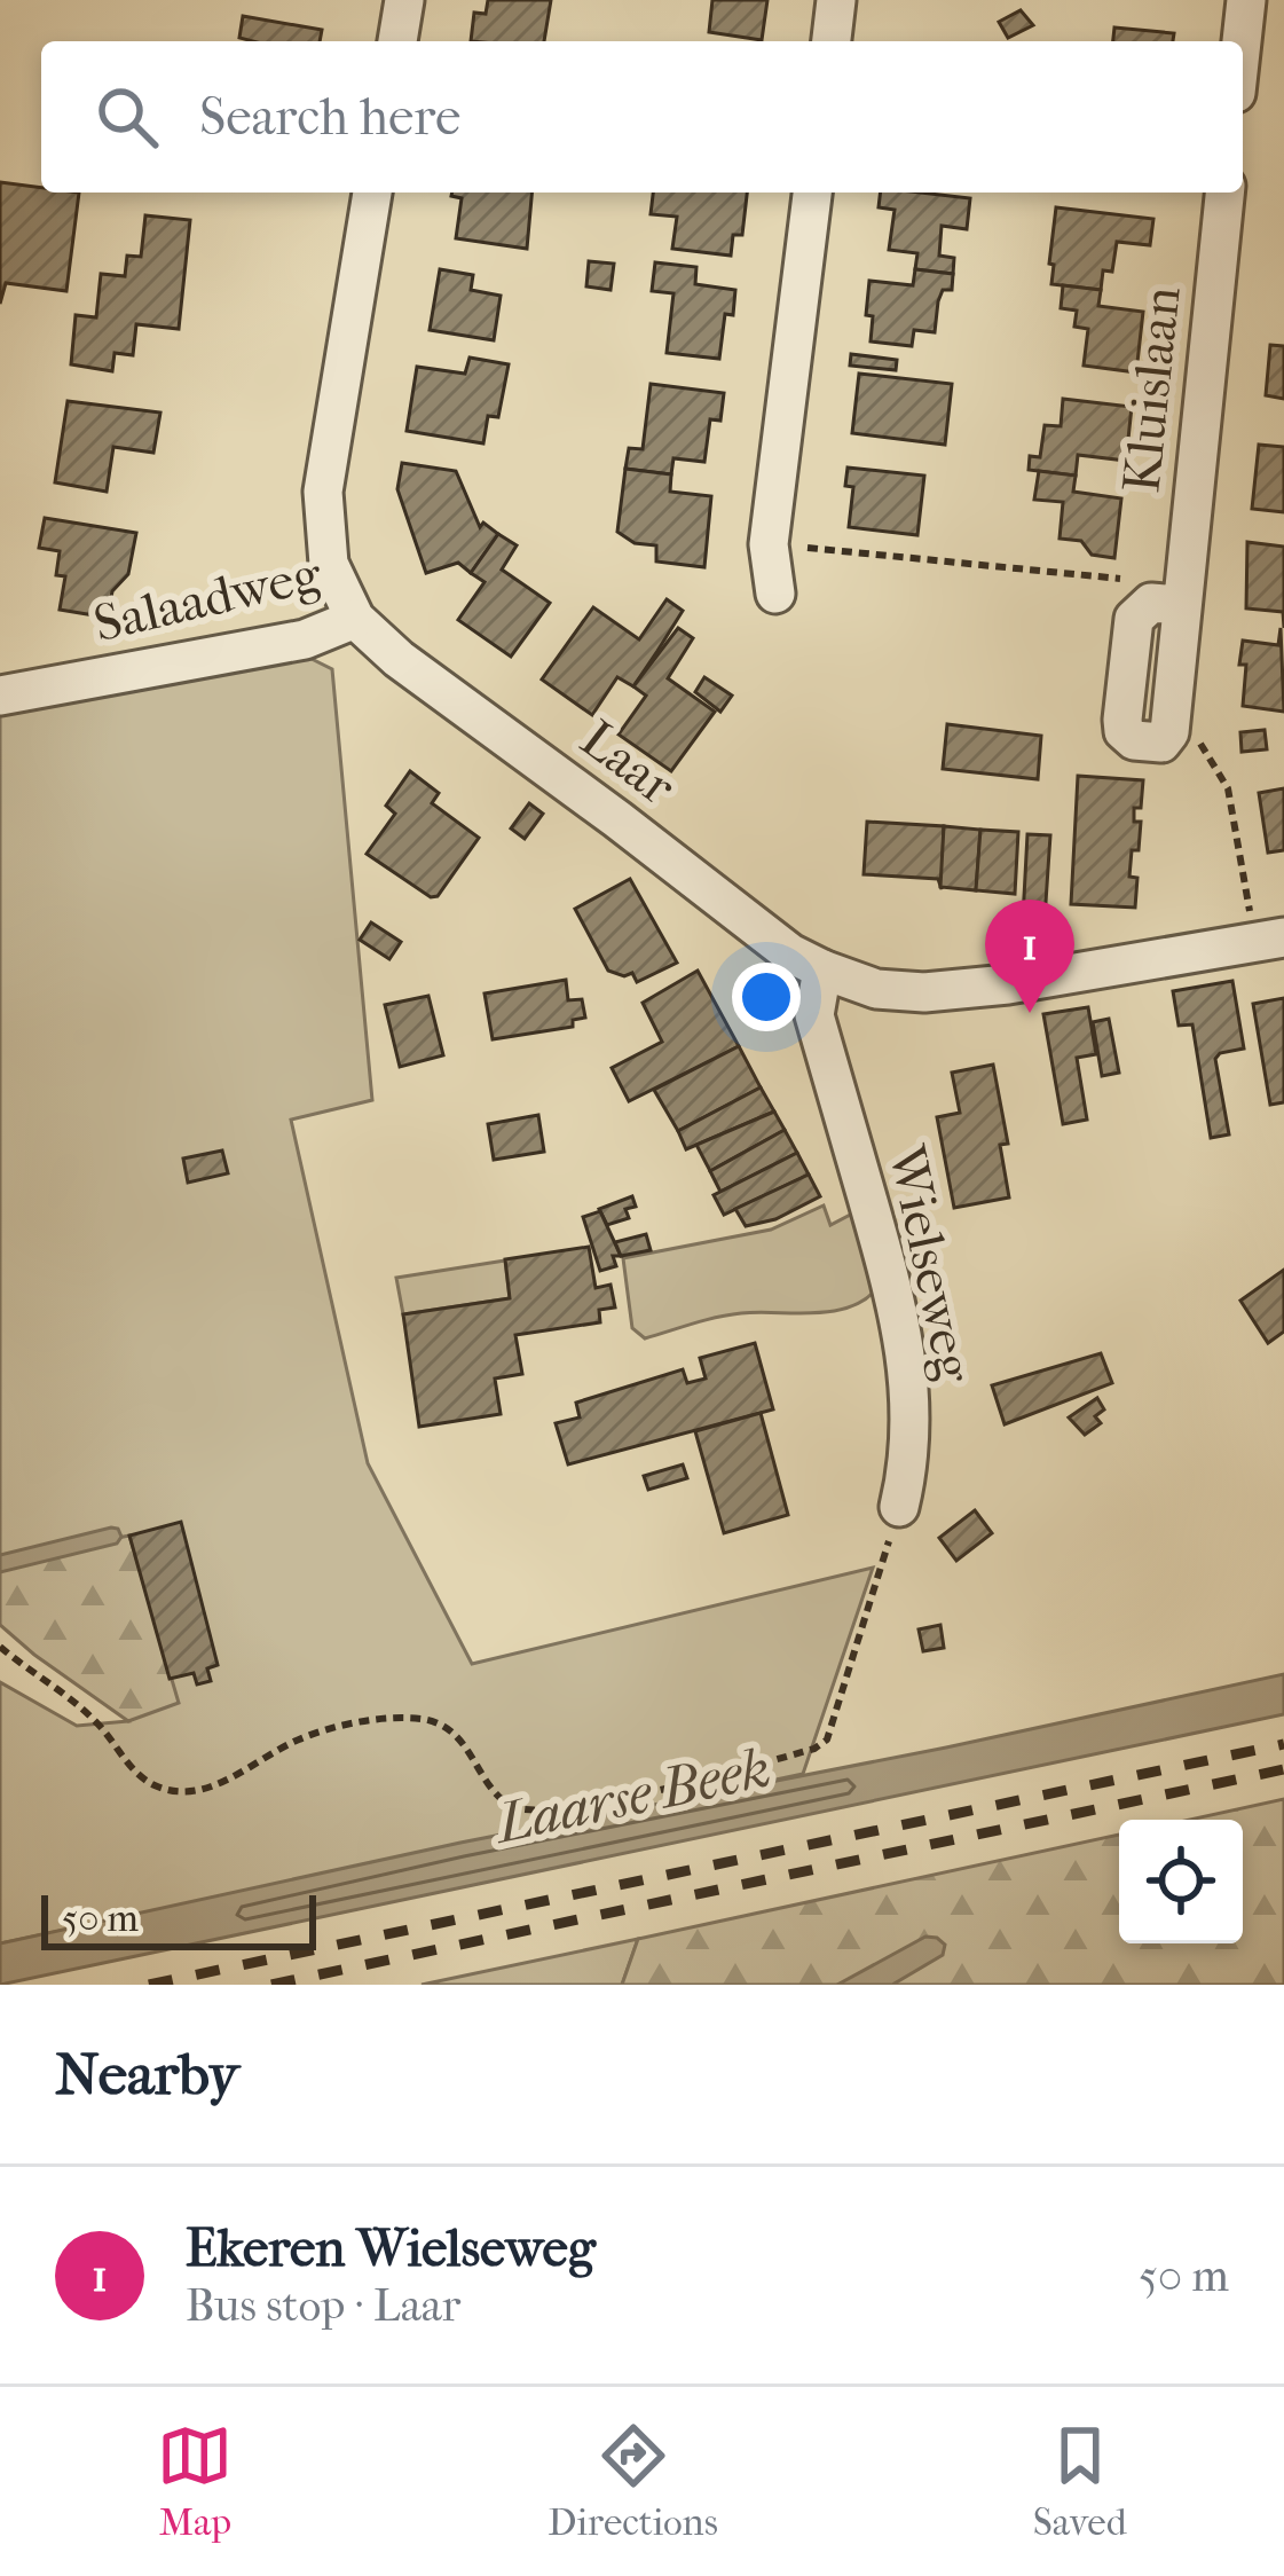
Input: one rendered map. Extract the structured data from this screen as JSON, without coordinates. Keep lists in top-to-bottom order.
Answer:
{
  "streets": {
    "street": [
      "Kluislaan",
      "Salaadweg",
      "Laar",
      "Wielseweg"
    ]
  },
  "crossings": [
    ["Salaadweg", "Laar"],
    ["Laar", "Wielseweg"]
  ],
  "water": ["Laarse Beek"],
  "scale_bar": "50 m",
  "page": {
    "search": "Search here",
    "pins": "1",
    "scale": "50 m",
    "heading": "Nearby",
    "list": [
      {
        "mark": "1",
        "name": "Ekeren Wielseweg",
        "note": "Bus stop · Laar",
        "value": "50 m"
      }
    ],
    "nav": ["Map", "Directions", "Saved"]
  }
}
